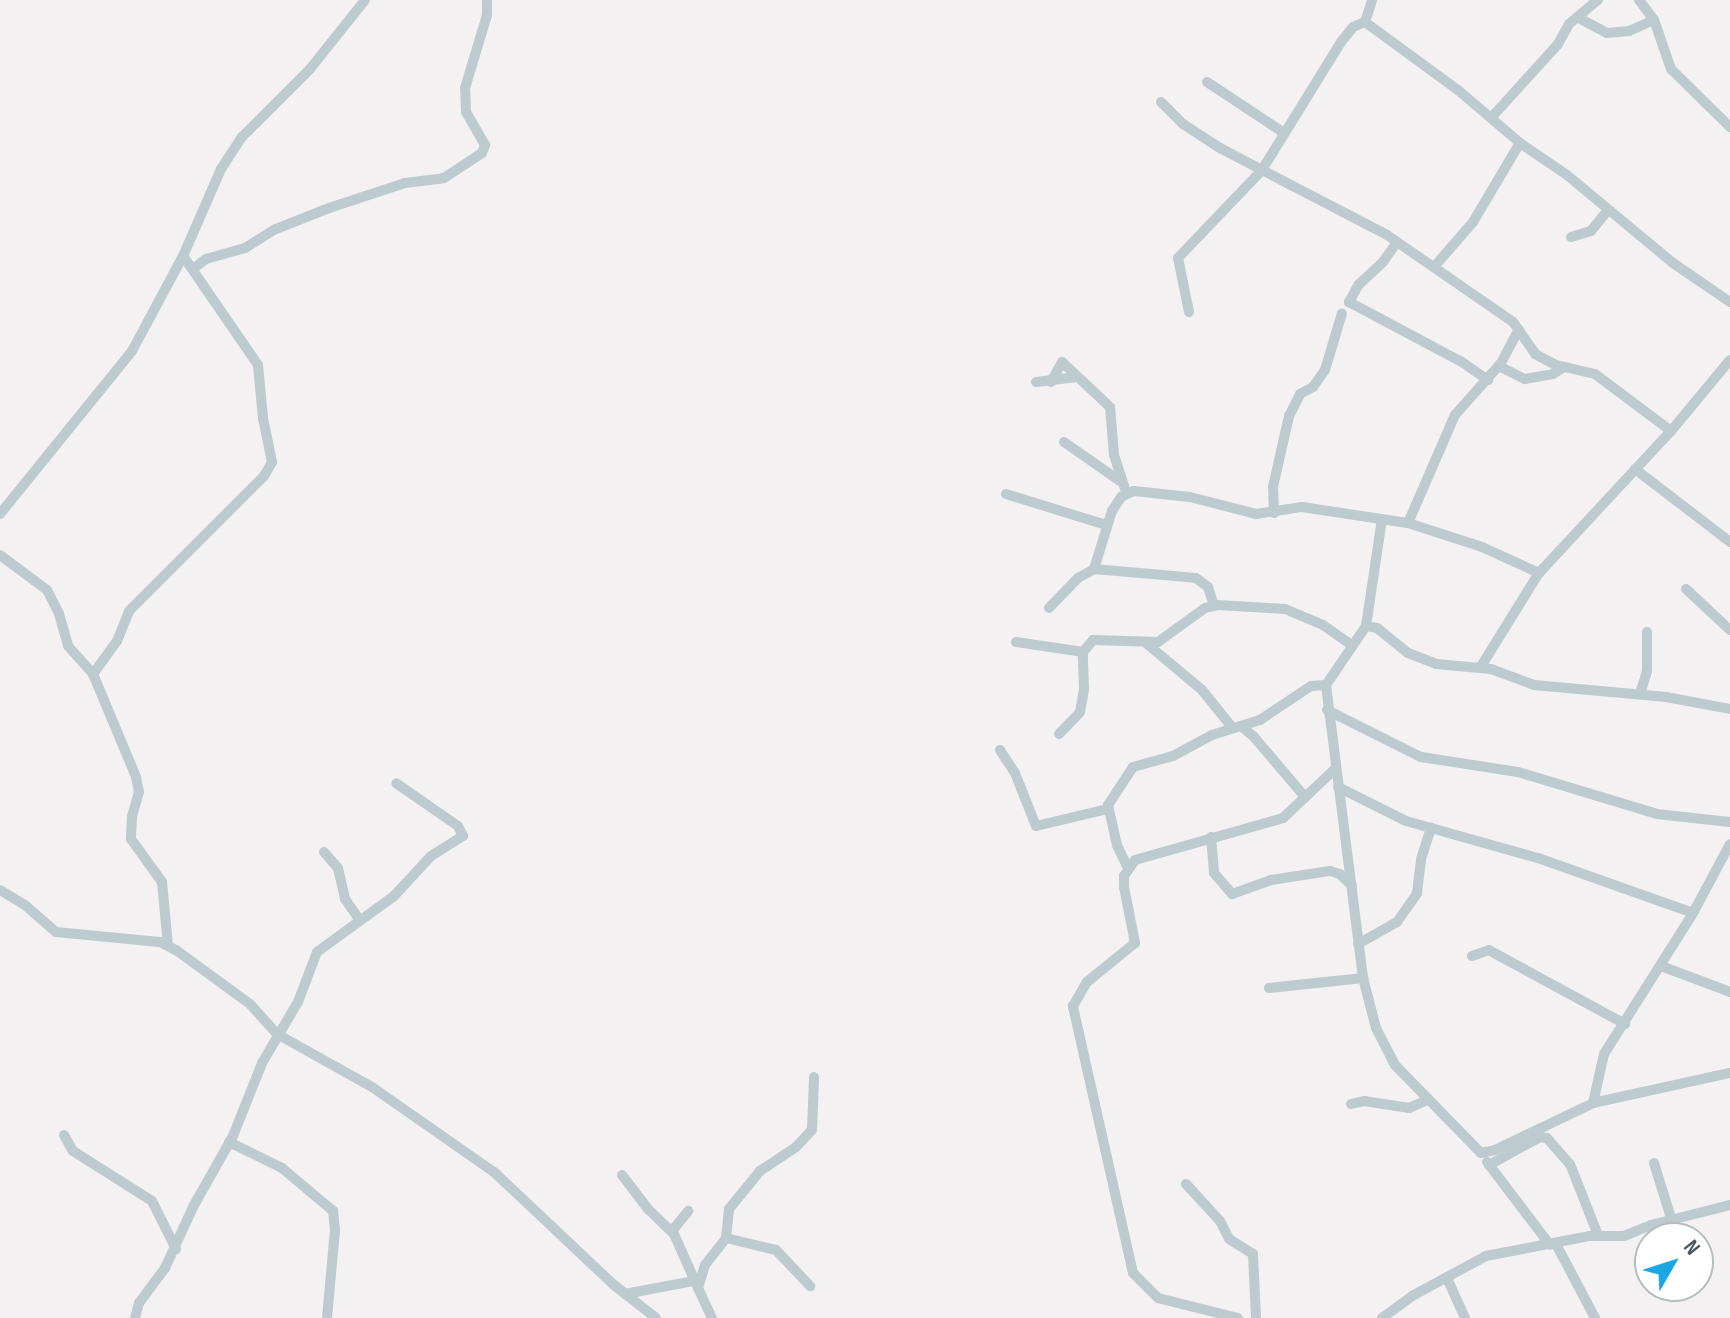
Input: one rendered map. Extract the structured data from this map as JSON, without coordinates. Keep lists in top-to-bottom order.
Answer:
{
  "north": "top right"
}
